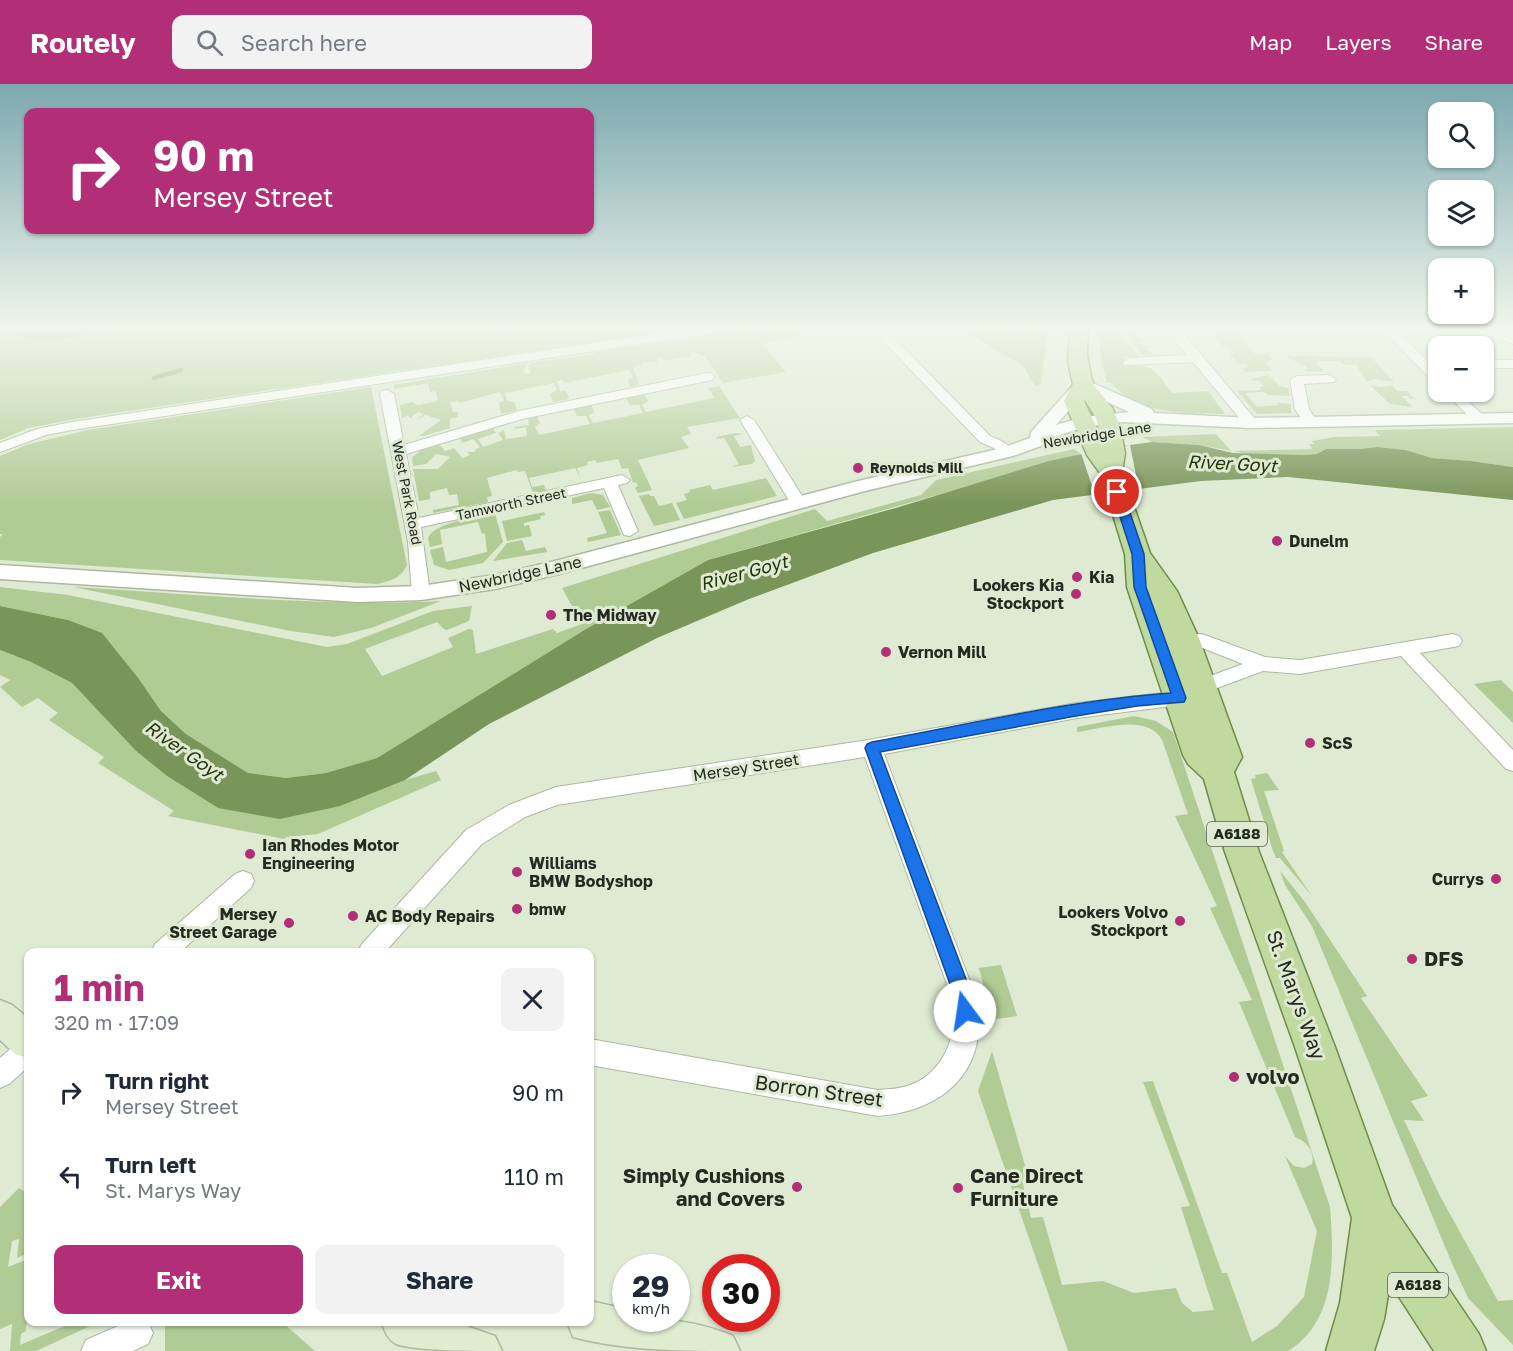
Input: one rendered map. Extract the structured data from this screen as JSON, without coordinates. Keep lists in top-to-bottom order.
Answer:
{
  "streets": {
    "main road": ["A6188", "St. Marys Way"],
    "street": [
      "Newbridge Lane",
      "West Park Road",
      "Tamworth Street",
      "Mersey Street",
      "Borron Street"
    ]
  },
  "crossings": [
    ["Newbridge Lane", "West Park Road"],
    ["Newbridge Lane", "St. Marys Way"],
    ["West Park Road", "Tamworth Street"],
    ["Mersey Street", "St. Marys Way"],
    ["Mersey Street", "Borron Street"]
  ],
  "water": ["River Goyt"],
  "places": [
    "Reynolds Mill",
    "Dunelm",
    "Kia",
    "Lookers Kia Stockport",
    "The Midway",
    "Vernon Mill",
    "ScS",
    "Ian Rhodes Motor Engineering",
    "Williams BMW Bodyshop",
    "Currys",
    "bmw",
    "AC Body Repairs",
    "Lookers Volvo Stockport",
    "Mersey Street Garage",
    "DFS",
    "volvo",
    "Simply Cushions and Covers",
    "Cane Direct Furniture"
  ],
  "page": {
    "header": "Routely",
    "search": "Search here",
    "nav": ["Map", "Layers", "Share"],
    "map_buttons": ["+", "−"],
    "turn": ["90 m", "Mersey Street"],
    "heading": ["1 min", "320 m · 17:09"],
    "list": [
      {
        "name": "Turn right",
        "note": "Mersey Street",
        "value": "90 m"
      },
      {
        "name": "Turn left",
        "note": "St. Marys Way",
        "value": "110 m"
      }
    ],
    "buttons": ["Exit", "Share"],
    "speed": "29 km/h",
    "limit": "30"
  }
}
